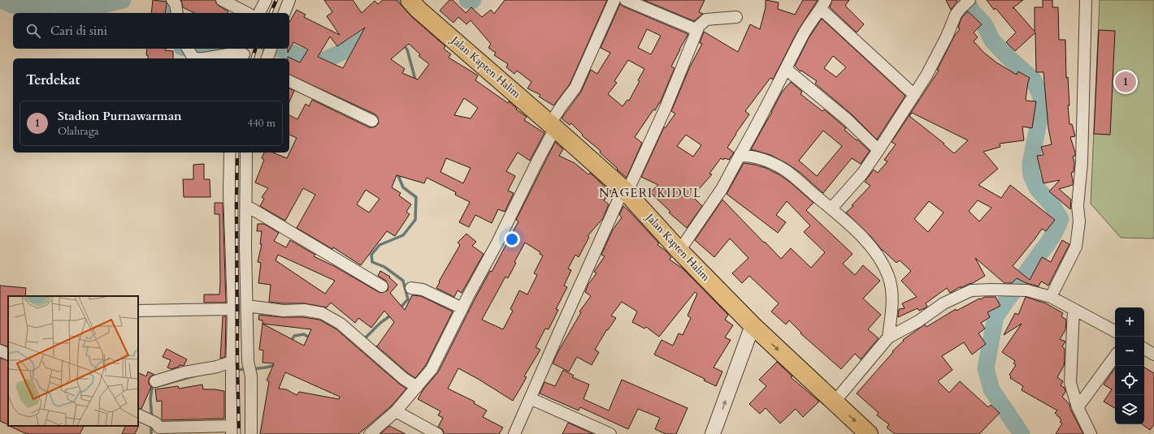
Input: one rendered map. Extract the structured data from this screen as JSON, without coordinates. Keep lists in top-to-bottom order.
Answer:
{
  "streets": {
    "main road": ["Jalan Kapten Halim"]
  },
  "districts": ["NAGERI KIDUL"],
  "page": {
    "search": "Cari di sini",
    "heading": "Terdekat",
    "pins": "1",
    "list": [
      {
        "mark": "1",
        "name": "Stadion Purnawarman",
        "note": "Olahraga",
        "value": "440 m"
      }
    ],
    "map_buttons": ["+", "−"]
  }
}
